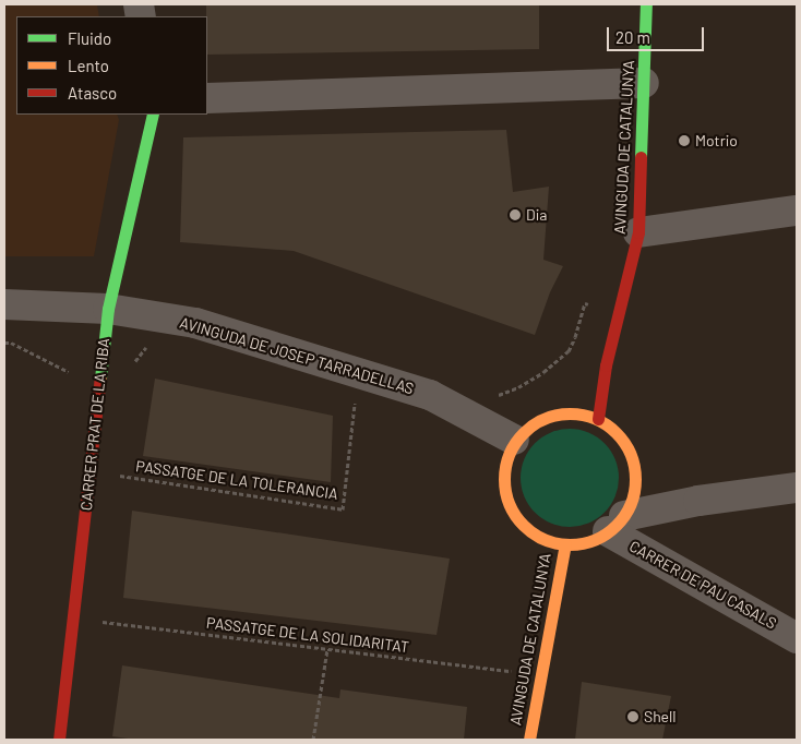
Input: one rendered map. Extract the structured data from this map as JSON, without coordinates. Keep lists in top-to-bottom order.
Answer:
{
  "streets": {
    "street": [
      "AVINGUDA DE CATALUNYA",
      "AVINGUDA DE JOSEP TARRADELLAS",
      "CARRER PRAT DE LA RIBA",
      "CARRER DE PAU CASALS"
    ],
    "path": ["PASSATGE DE LA TOLERANCIA", "PASSATGE DE LA SOLIDARITAT"]
  },
  "crossings": [
    ["AVINGUDA DE CATALUNYA", "AVINGUDA DE JOSEP TARRADELLAS"],
    ["AVINGUDA DE CATALUNYA", "CARRER DE PAU CASALS"],
    ["AVINGUDA DE CATALUNYA", "PASSATGE DE LA SOLIDARITAT"],
    ["AVINGUDA DE JOSEP TARRADELLAS", "CARRER PRAT DE LA RIBA"],
    ["AVINGUDA DE JOSEP TARRADELLAS", "PASSATGE DE LA TOLERANCIA"],
    ["AVINGUDA DE JOSEP TARRADELLAS", "CARRER DE PAU CASALS"],
    ["CARRER PRAT DE LA RIBA", "PASSATGE DE LA TOLERANCIA"],
    ["CARRER PRAT DE LA RIBA", "PASSATGE DE LA SOLIDARITAT"]
  ],
  "places": ["Motrio", "Dia", "Shell"],
  "legend": ["Fluido", "Lento", "Atasco"],
  "scale_bar": "20 m"
}
